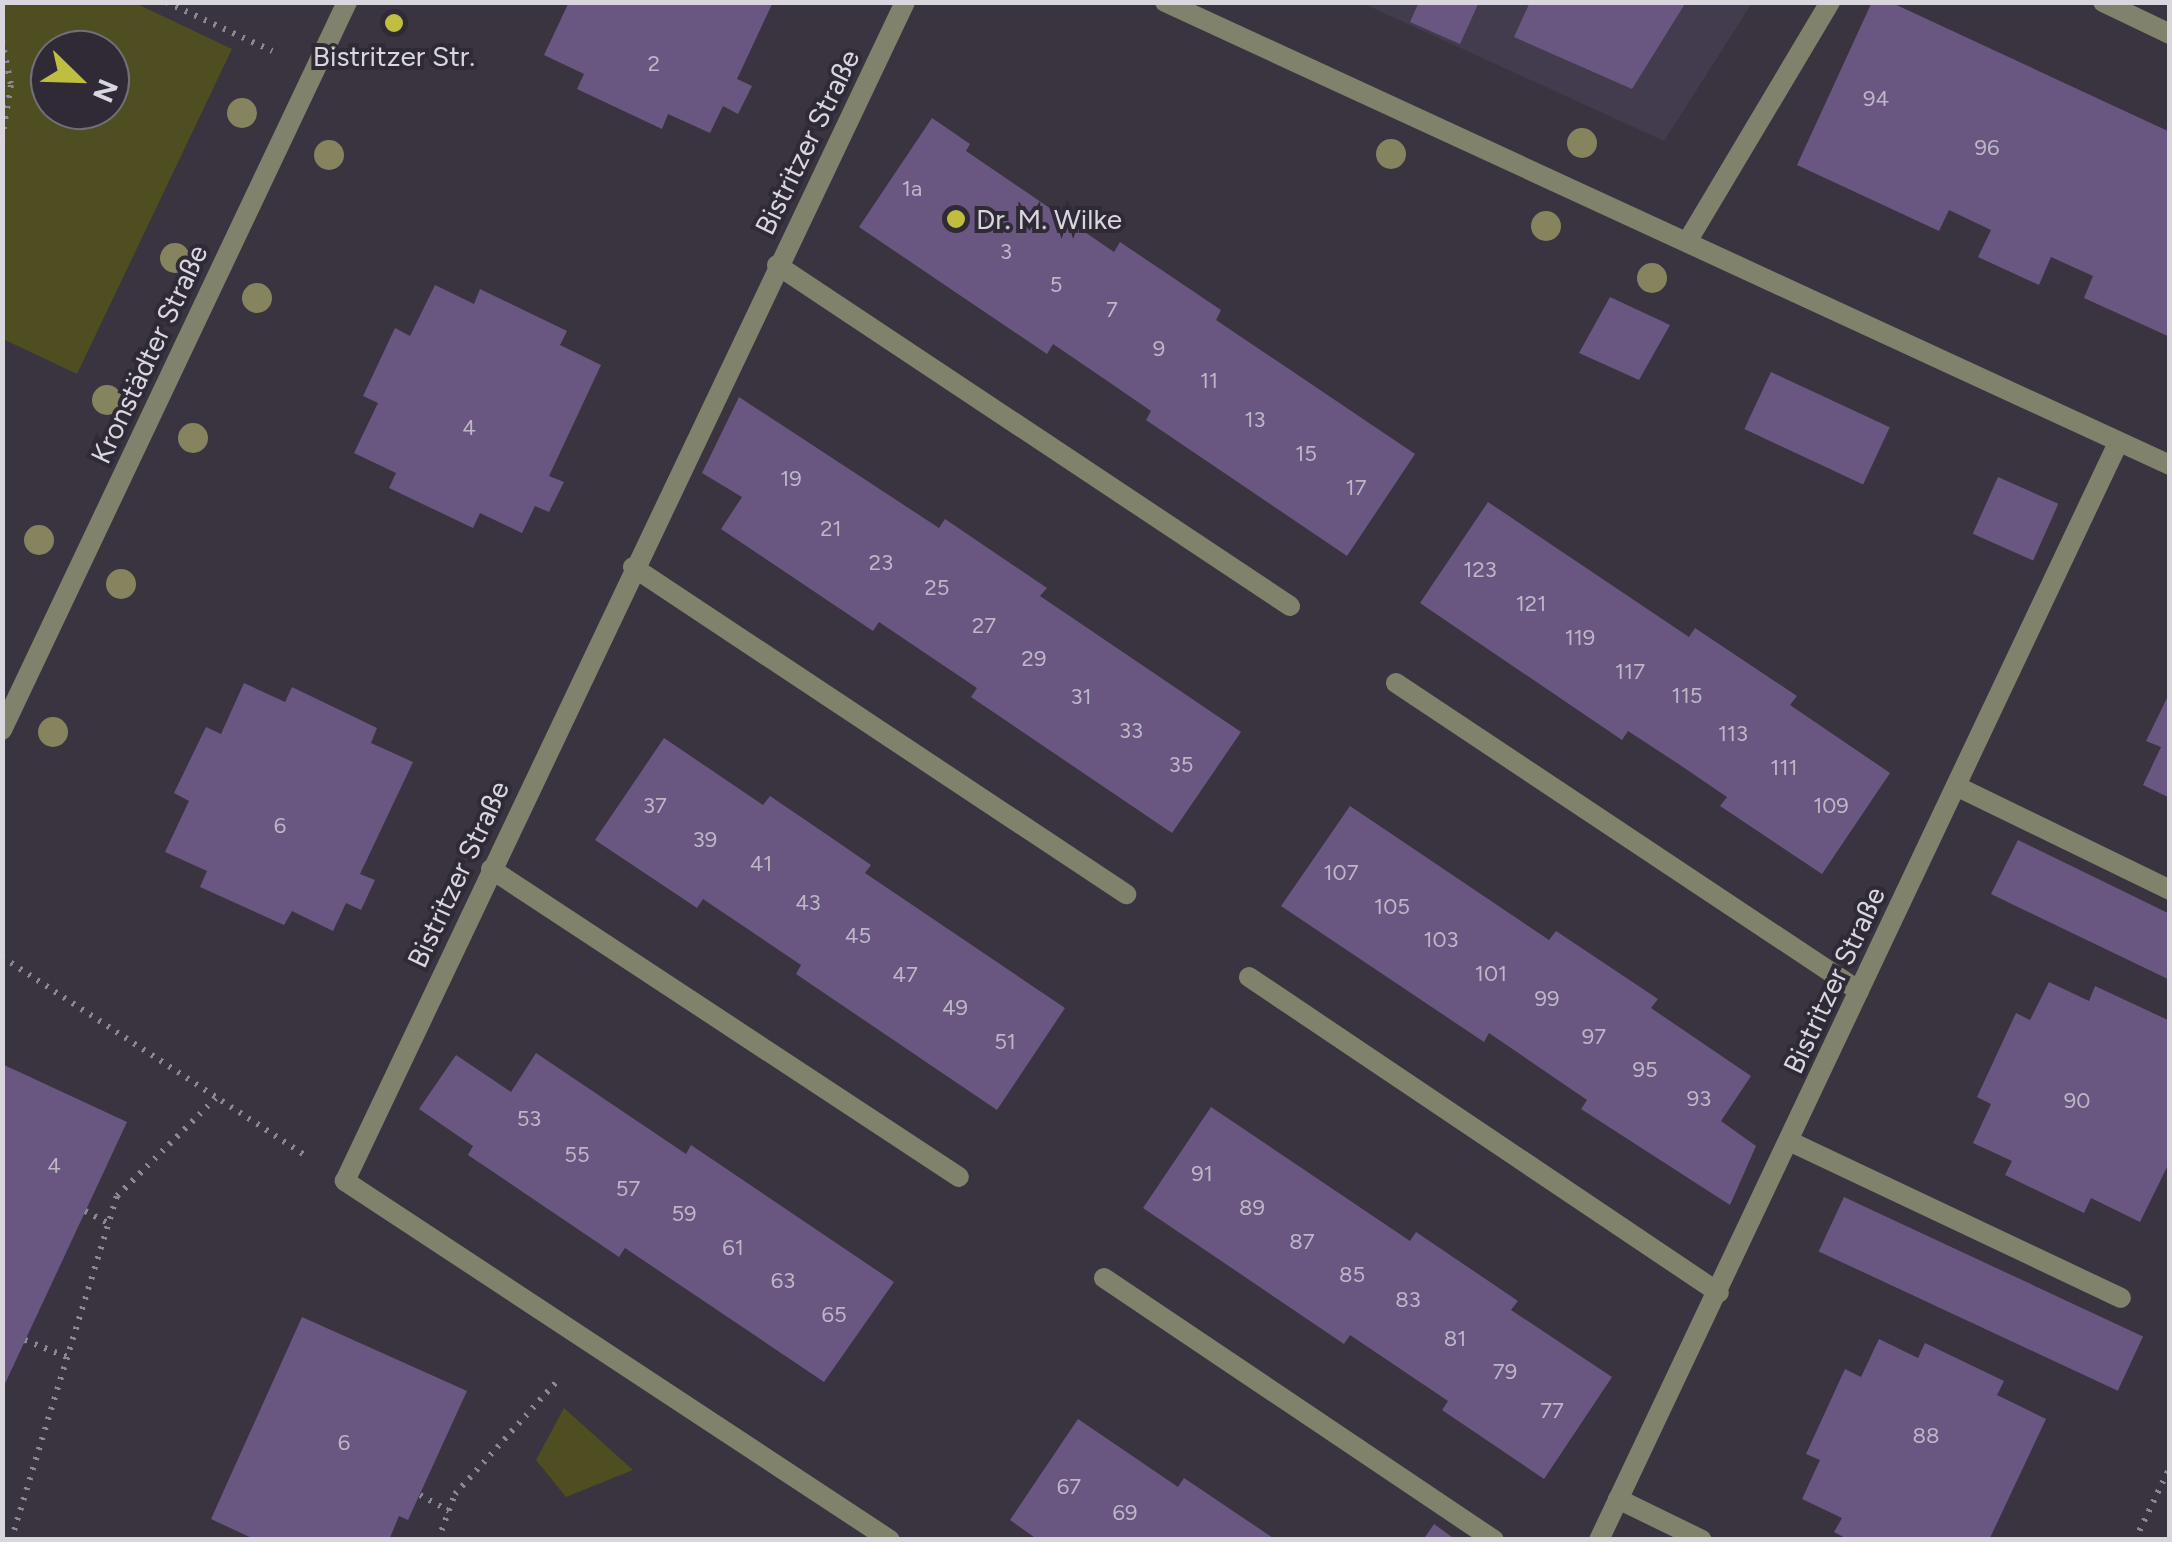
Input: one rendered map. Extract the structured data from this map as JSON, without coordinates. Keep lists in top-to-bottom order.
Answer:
{
  "streets": {
    "street": ["Bistritzer Straße", "Kronstädter Straße"]
  },
  "places": ["Bistritzer Str.", "Dr. M. Wilke"],
  "house_numbers": [
    "2",
    "94",
    "96",
    "1a",
    "3",
    "5",
    "7",
    "9",
    "11",
    "13",
    "4",
    "15",
    "19",
    "17",
    "21",
    "23",
    "123",
    "25",
    "121",
    "27",
    "119",
    "29",
    "117",
    "115",
    "31",
    "33",
    "113",
    "35",
    "111",
    "37",
    "109",
    "6",
    "39",
    "41",
    "107",
    "43",
    "105",
    "45",
    "103",
    "101",
    "47",
    "99",
    "49",
    "97",
    "51",
    "95",
    "93",
    "90",
    "53",
    "55",
    "4",
    "91",
    "57",
    "89",
    "59",
    "87",
    "61",
    "85",
    "63",
    "83",
    "65",
    "81",
    "79",
    "77",
    "88",
    "6",
    "67",
    "69"
  ],
  "north": "bottom right"
}
